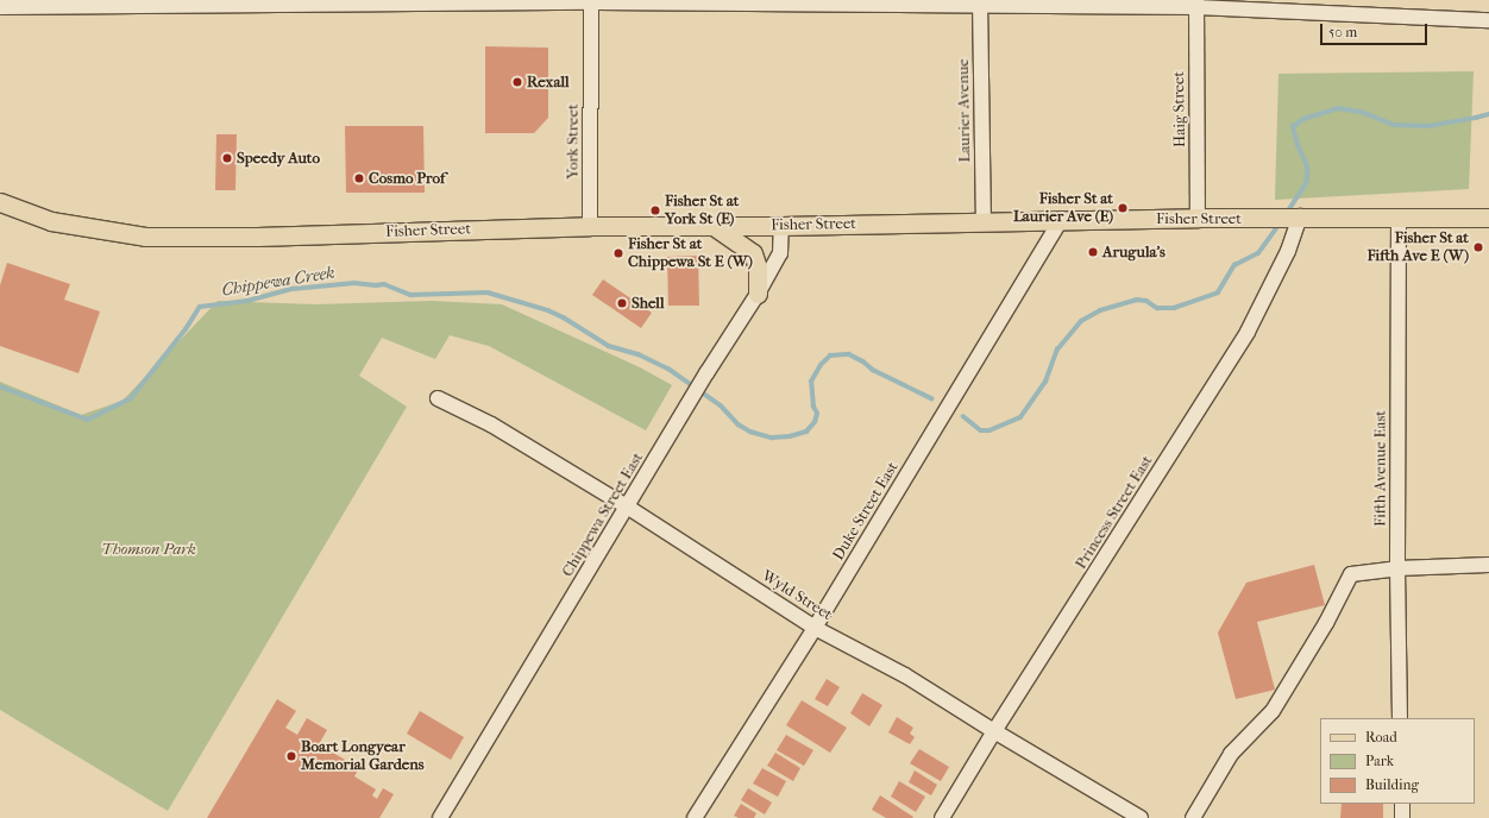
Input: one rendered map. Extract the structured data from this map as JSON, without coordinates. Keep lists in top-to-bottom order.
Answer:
{
  "streets": {
    "main road": ["Fisher Street"],
    "street": [
      "Haig Street",
      "Laurier Avenue",
      "York Street",
      "Fifth Avenue East",
      "Duke Street East",
      "Princess Street East",
      "Chippewa Street East",
      "Wyld Street"
    ]
  },
  "crossings": [
    ["Haig Street", "Fisher Street"],
    ["Laurier Avenue", "Fisher Street"],
    ["York Street", "Fisher Street"],
    ["Fisher Street", "Fifth Avenue East"],
    ["Fisher Street", "Duke Street East"],
    ["Fisher Street", "Princess Street East"],
    ["Fisher Street", "Chippewa Street East"],
    ["Duke Street East", "Wyld Street"],
    ["Princess Street East", "Wyld Street"],
    ["Chippewa Street East", "Wyld Street"]
  ],
  "water": ["Chippewa Creek"],
  "parks": ["Thomson Park"],
  "places": [
    "Rexall",
    "Speedy Auto",
    "Cosmo Prof",
    "Fisher St at Laurier Ave (E)",
    "Fisher St at York St (E)",
    "Fisher St at Fifth Ave E (W)",
    "Arugula’s",
    "Fisher St at Chippewa St E (W)",
    "Shell",
    "Boart Longyear Memorial Gardens"
  ],
  "legend": ["Road", "Park", "Building"],
  "scale_bar": "50 m"
}
